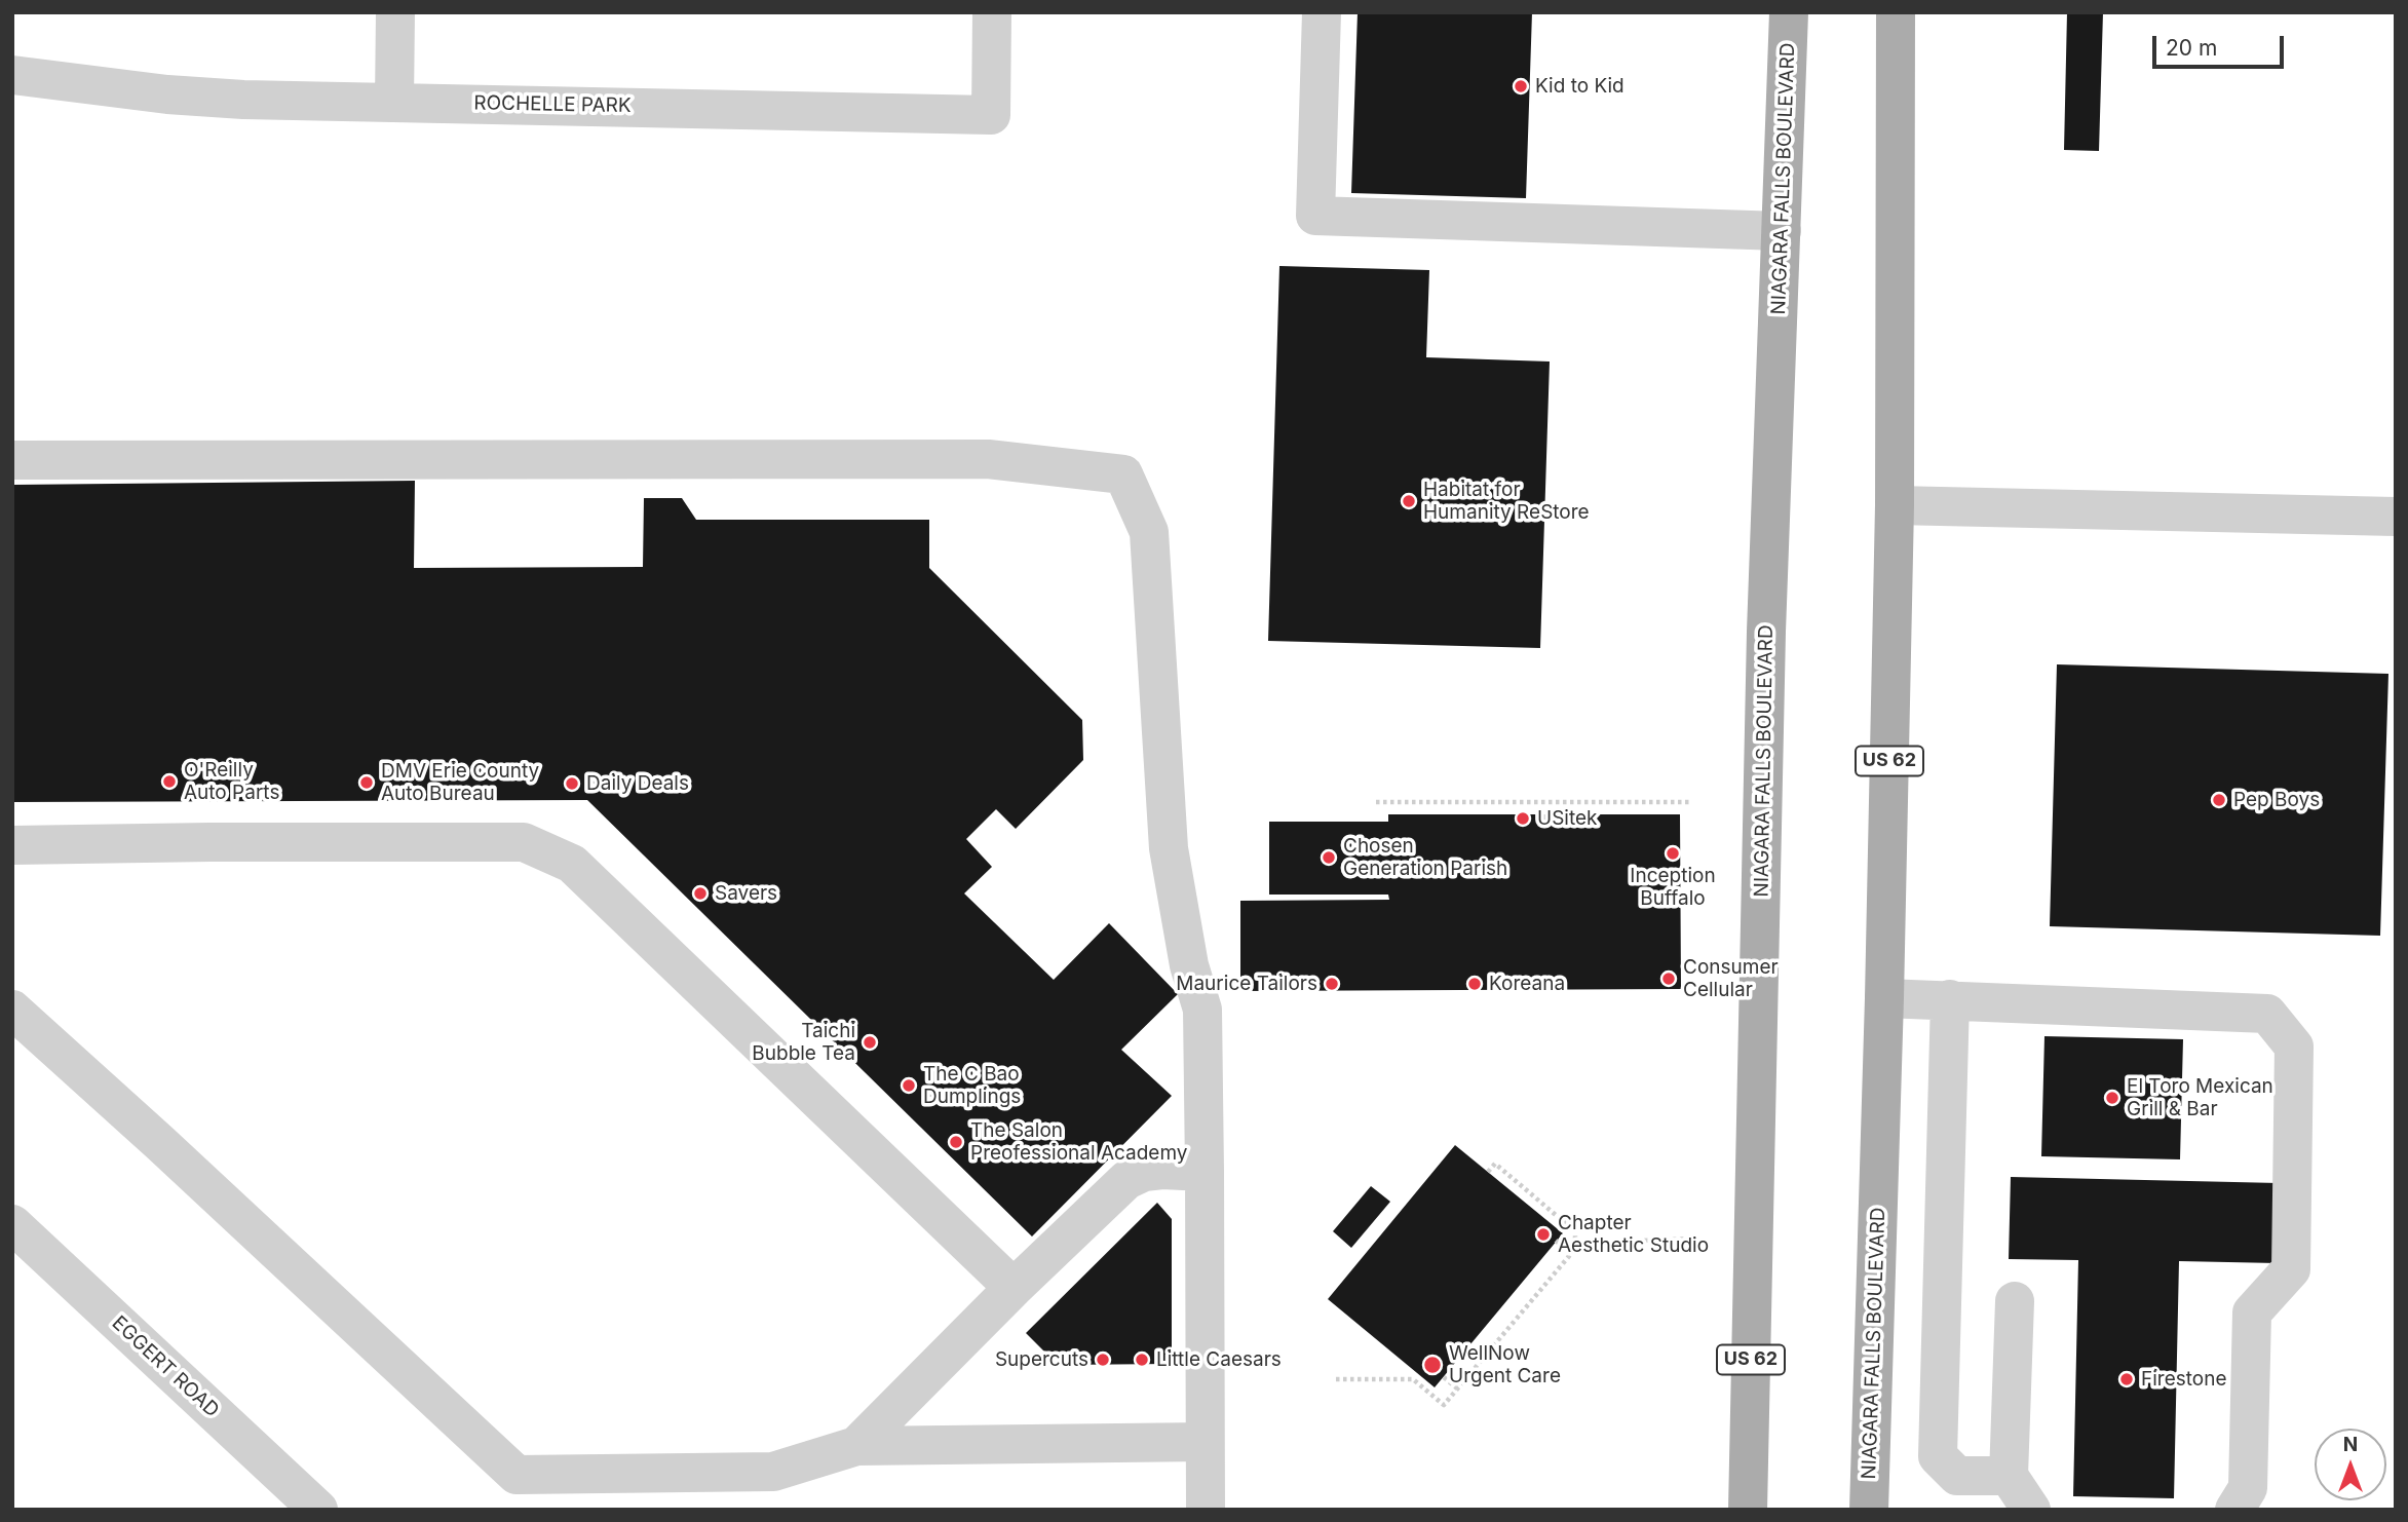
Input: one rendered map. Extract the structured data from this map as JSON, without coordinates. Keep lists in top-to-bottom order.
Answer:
{
  "streets": {
    "main road": ["NIAGARA FALLS BOULEVARD", "US 62"],
    "street": ["ROCHELLE PARK", "EGGERT ROAD"]
  },
  "places": [
    "Kid to Kid",
    "Habitat for Humanity ReStore",
    "O'Reilly Auto Parts",
    "DMV Erie County Auto Bureau",
    "Daily Deals",
    "Pep Boys",
    "USitek",
    "Inception Buffalo",
    "Chosen Generation Parish",
    "Savers",
    "Consumer Cellular",
    "Maurice Tailors",
    "Koreana",
    "Taichi Bubble Tea",
    "The C Bao Dumplings",
    "El Toro Mexican Grill & Bar",
    "The Salon Preofessional Academy",
    "Chapter Aesthetic Studio",
    "Supercuts",
    "Little Caesars",
    "WellNow Urgent Care",
    "Firestone"
  ],
  "scale_bar": "20 m",
  "north": "top"
}
